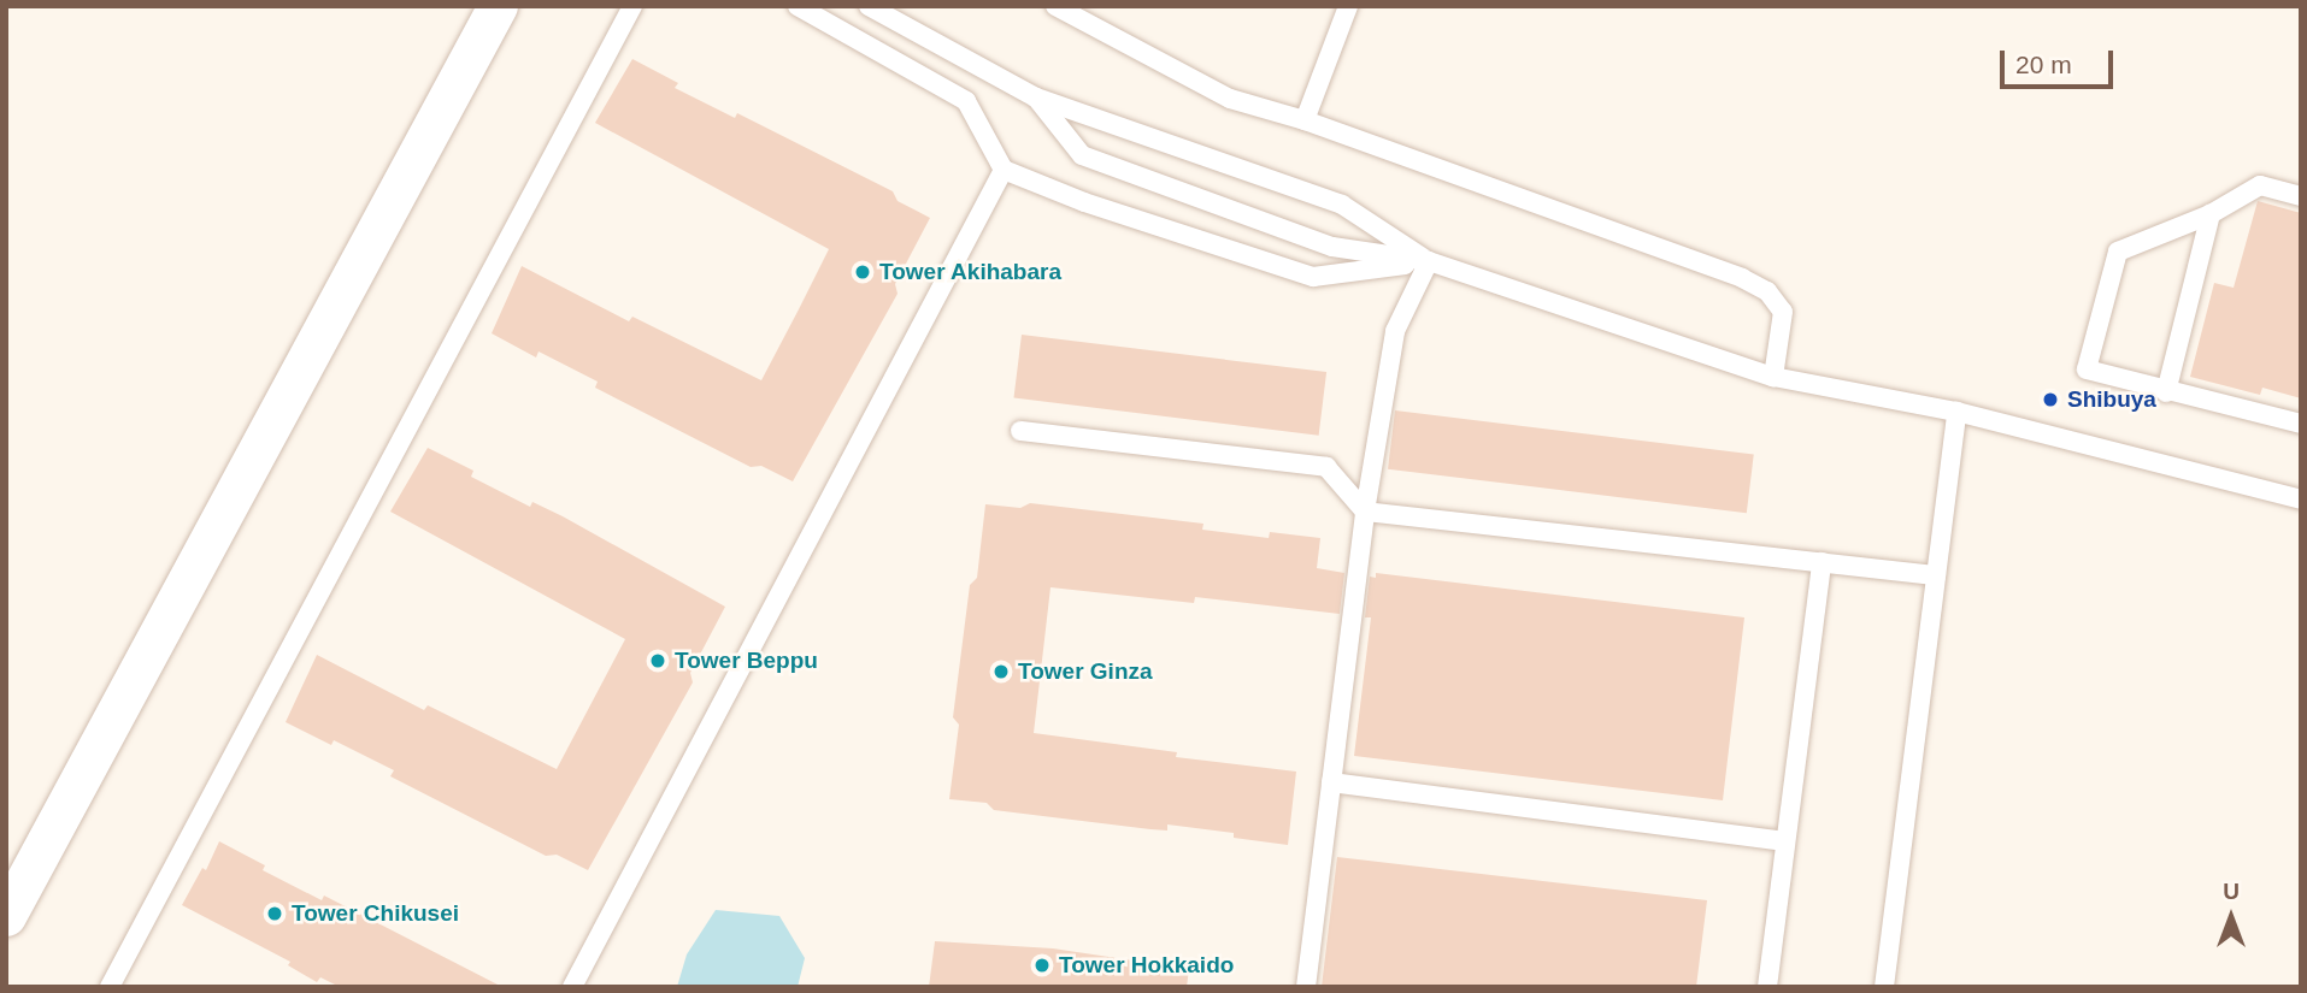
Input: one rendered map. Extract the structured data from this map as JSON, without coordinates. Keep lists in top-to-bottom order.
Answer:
{
  "places": [
    "Tower Akihabara",
    "Shibuya",
    "Tower Beppu",
    "Tower Ginza",
    "Tower Chikusei",
    "Tower Hokkaido"
  ],
  "scale_bar": "20 m",
  "north": "top"
}
